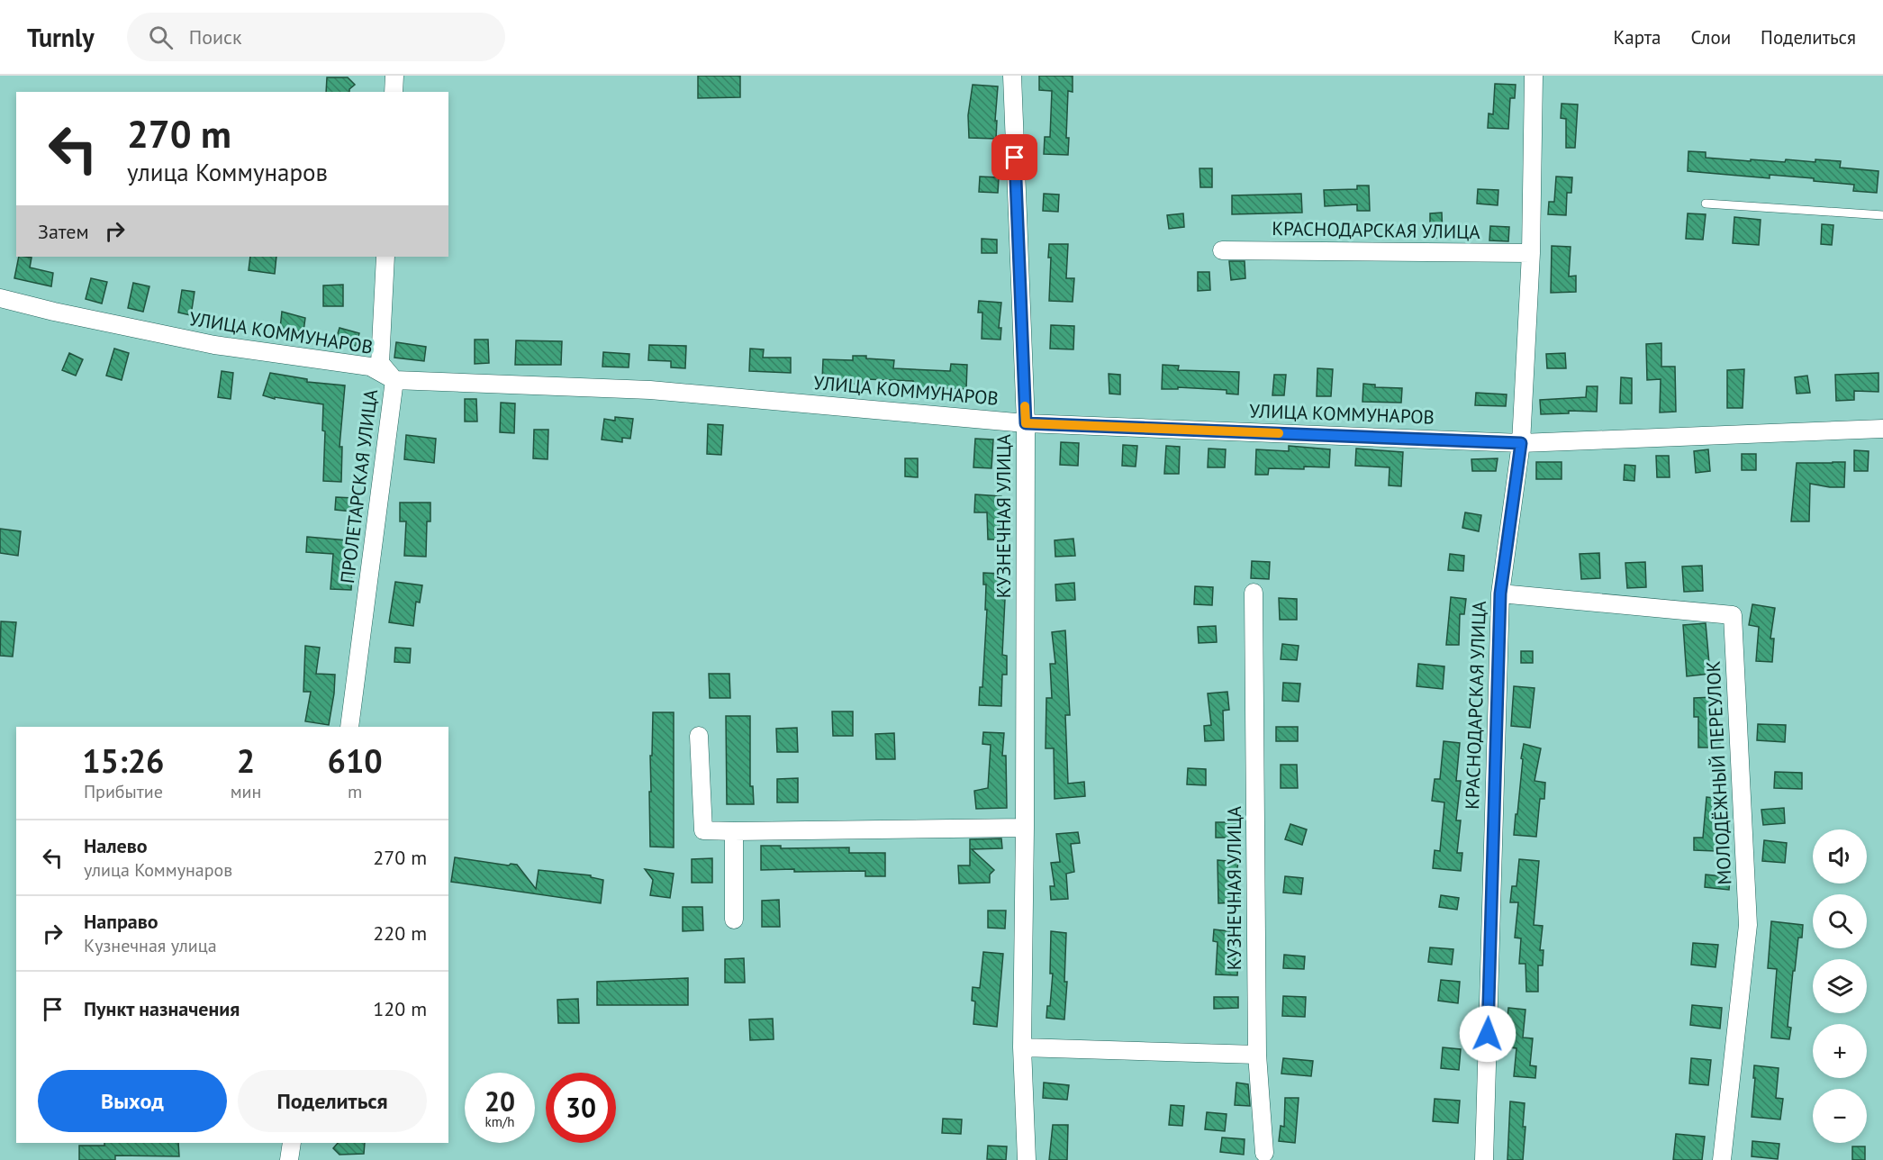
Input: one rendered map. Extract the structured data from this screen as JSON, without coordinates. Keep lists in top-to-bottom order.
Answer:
{
  "streets": {
    "street": [
      "КРАСНОДАРСКАЯ УЛИЦА",
      "УЛИЦА КОММУНАРОВ",
      "ПРОЛЕТАРСКАЯ УЛИЦА",
      "КУЗНЕЧНАЯ УЛИЦА",
      "МОЛОДЁЖНЫЙ ПЕРЕУЛОК"
    ]
  },
  "crossings": [
    ["КРАСНОДАРСКАЯ УЛИЦА", "УЛИЦА КОММУНАРОВ"],
    ["КРАСНОДАРСКАЯ УЛИЦА", "МОЛОДЁЖНЫЙ ПЕРЕУЛОК"],
    ["УЛИЦА КОММУНАРОВ", "ПРОЛЕТАРСКАЯ УЛИЦА"],
    ["УЛИЦА КОММУНАРОВ", "КУЗНЕЧНАЯ УЛИЦА"]
  ],
  "page": {
    "header": "Turnly",
    "search": "Поиск",
    "nav": ["Карта", "Слои", "Поделиться"],
    "turn": ["270 m", "улица Коммунаров"],
    "then": "Затем",
    "eta": [
      "15:26",
      "Прибытие",
      "2",
      "мин",
      "610",
      "m"
    ],
    "list": [
      {
        "name": "Налево",
        "note": "улица Коммунаров",
        "value": "270 m"
      },
      {
        "name": "Направо",
        "note": "Кузнечная улица",
        "value": "220 m"
      },
      {
        "name": "Пункт назначения",
        "value": "120 m"
      }
    ],
    "map_buttons": ["+", "−"],
    "buttons": ["Выход", "Поделиться"],
    "speed": "20 km/h",
    "limit": "30"
  }
}
